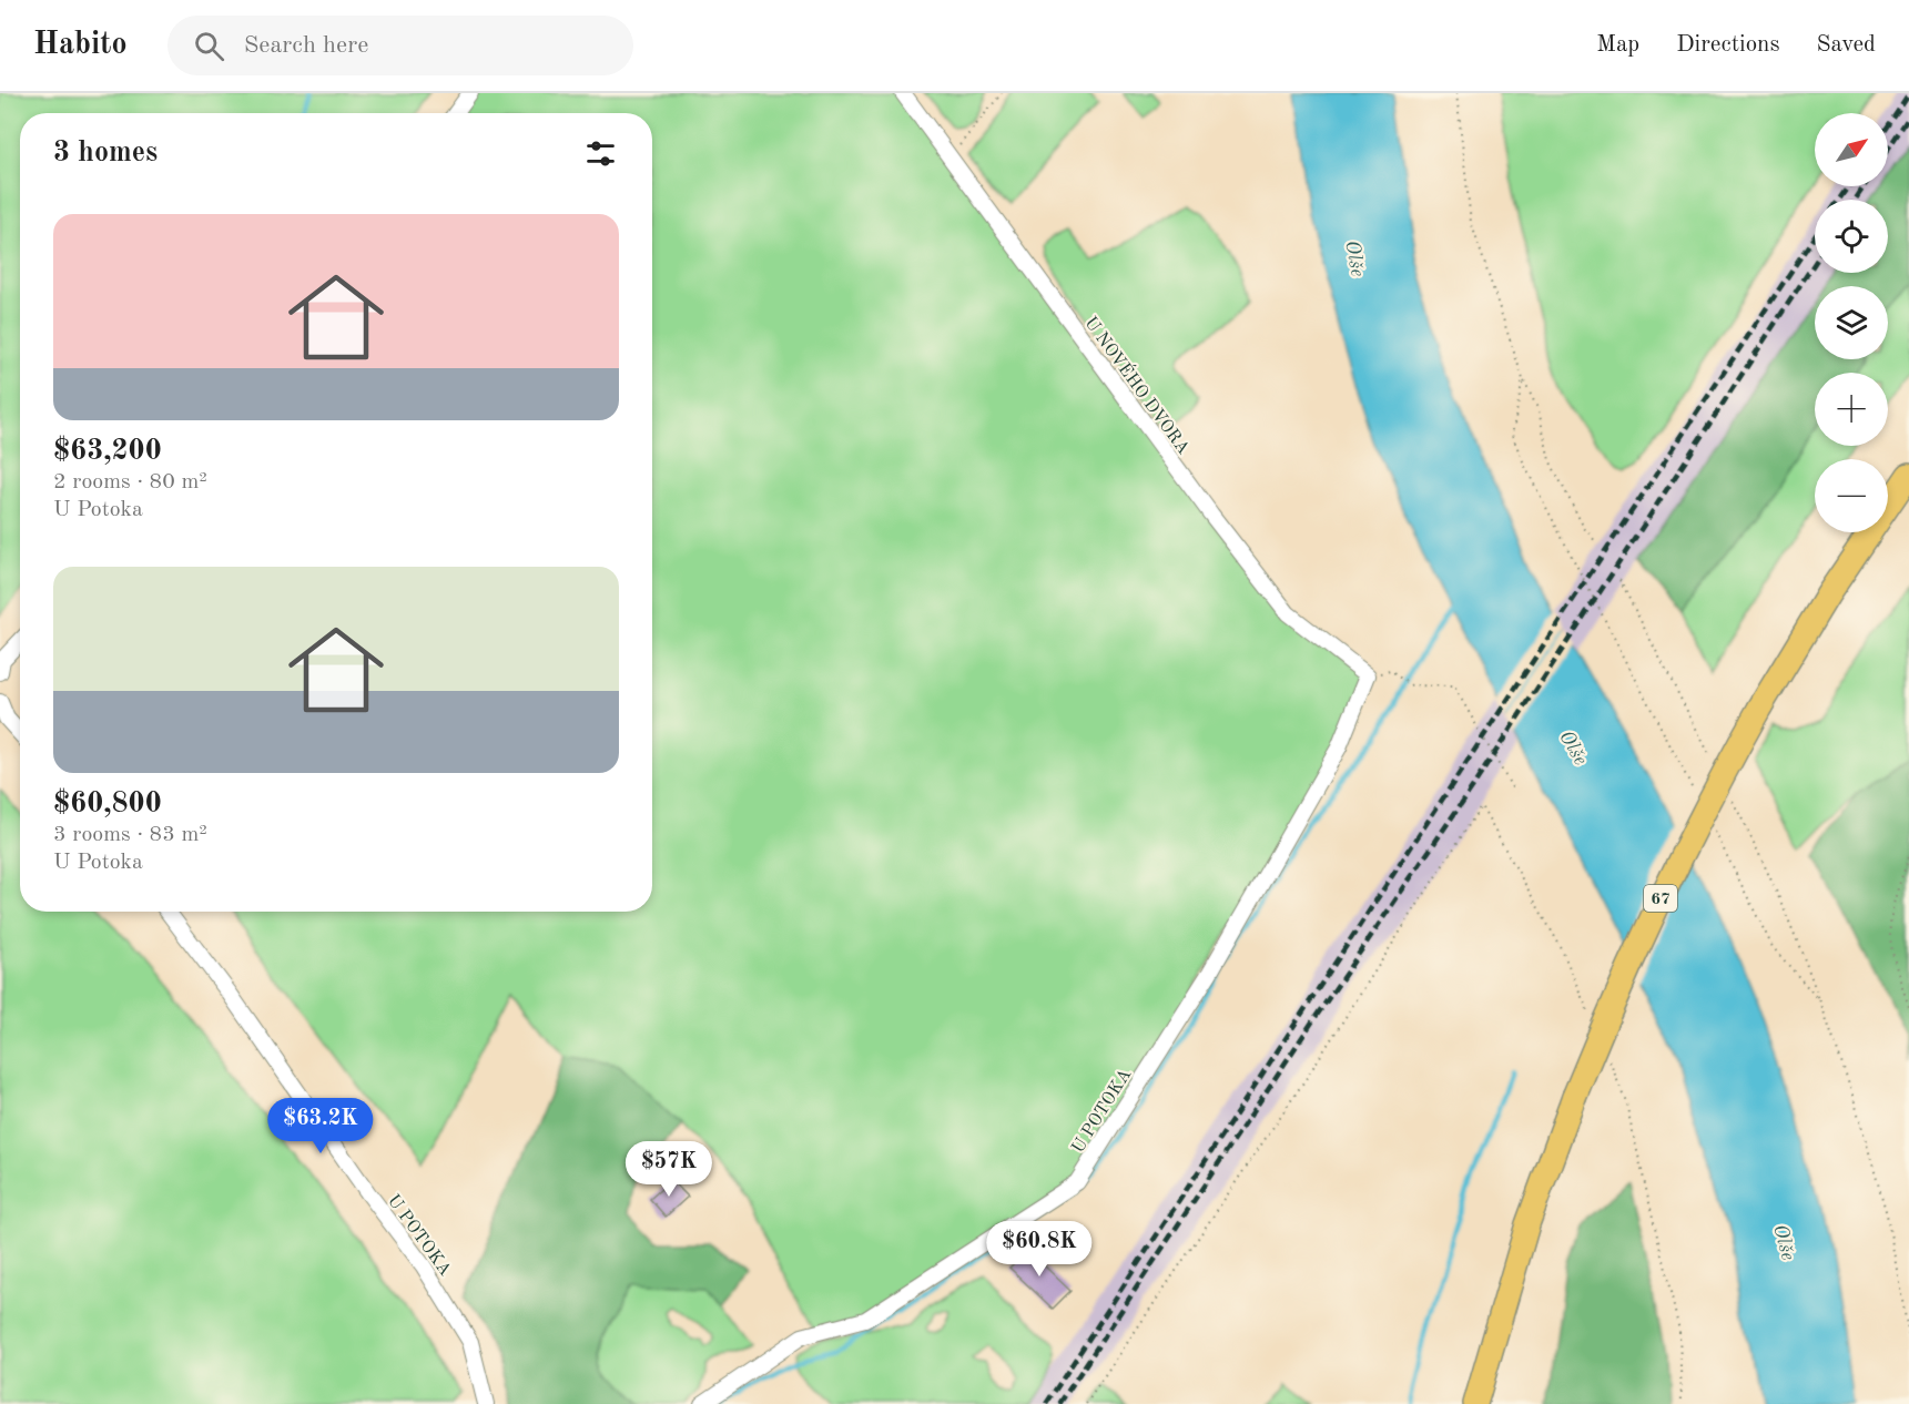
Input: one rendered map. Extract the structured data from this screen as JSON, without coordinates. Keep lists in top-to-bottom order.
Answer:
{
  "streets": {
    "main road": ["67"],
    "street": ["U NOVÉHO DVORA", "U POTOKA"]
  },
  "crossings": [
    ["U NOVÉHO DVORA", "U POTOKA"]
  ],
  "water": ["Olše"],
  "north": "top right",
  "page": {
    "header": "Habito",
    "search": "Search here",
    "nav": ["Map", "Directions", "Saved"],
    "map_buttons": ["+", "−"],
    "heading": "3 homes",
    "list": [
      {
        "name": "$63,200",
        "note": "2 rooms · 80 m² · U Potoka"
      },
      {
        "name": "$60,800",
        "note": "3 rooms · 83 m² · U Potoka"
      }
    ],
    "price": ["$63.2K", "$57K", "$60.8K"]
  }
}
